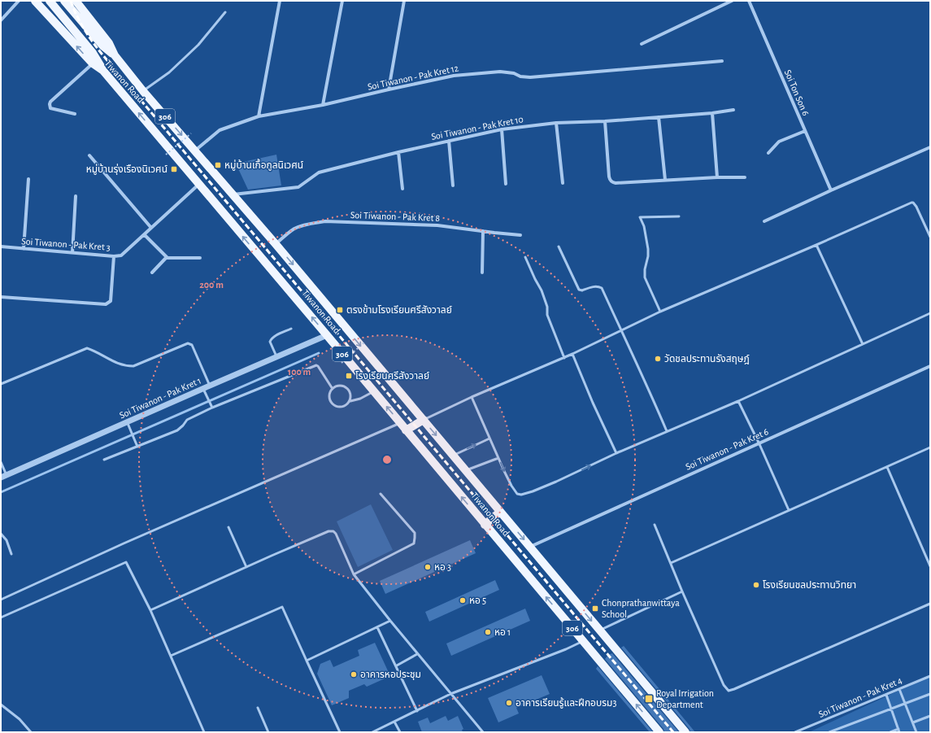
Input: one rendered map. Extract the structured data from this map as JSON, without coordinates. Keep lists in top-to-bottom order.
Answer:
{
  "streets": {
    "main road": ["Tiwanon Road", "306"],
    "street": [
      "Soi Tiwanon - Pak Kret 12",
      "Soi Ton Son 6",
      "Soi Tiwanon - Pak Kret 10",
      "Soi Tiwanon - Pak Kret 8",
      "Soi Tiwanon - Pak Kret 3",
      "Soi Tiwanon - Pak Kret 1",
      "Soi Tiwanon - Pak Kret 6"
    ],
    "lane": ["Soi Tiwanon - Pak Kret 4"]
  },
  "crossings": [
    ["Soi Tiwanon - Pak Kret 12", "Tiwanon Road"],
    ["Tiwanon Road", "306"],
    ["Tiwanon Road", "Soi Tiwanon - Pak Kret 10"],
    ["Tiwanon Road", "Soi Tiwanon - Pak Kret 8"],
    ["Tiwanon Road", "Soi Tiwanon - Pak Kret 3"],
    ["Tiwanon Road", "Soi Tiwanon - Pak Kret 1"],
    ["Tiwanon Road", "Soi Tiwanon - Pak Kret 6"]
  ],
  "places": {
    "transit": [
      "หมู่บ้านเกื้อกูลนิเวศน์",
      "หมู่บ้านรุ่งเรืองนิเวศน์",
      "ตรงข้ามโรงเรียนศรีสังวาลย์",
      "โรงเรียนศรีสังวาลย์",
      "Chonprathanwittaya School",
      "Royal Irrigation Department"
    ],
    "other": [
      "วัดชลประทานรังสฤษฎ์",
      "หอ 3",
      "โรงเรียนชลประทานวิทยา",
      "หอ 5",
      "หอ 1",
      "อาคารหอประชุม",
      "อาคารเรียนรู้และฝึกอบรม3"
    ]
  },
  "rings": ["200 m", "100 m"]
}
